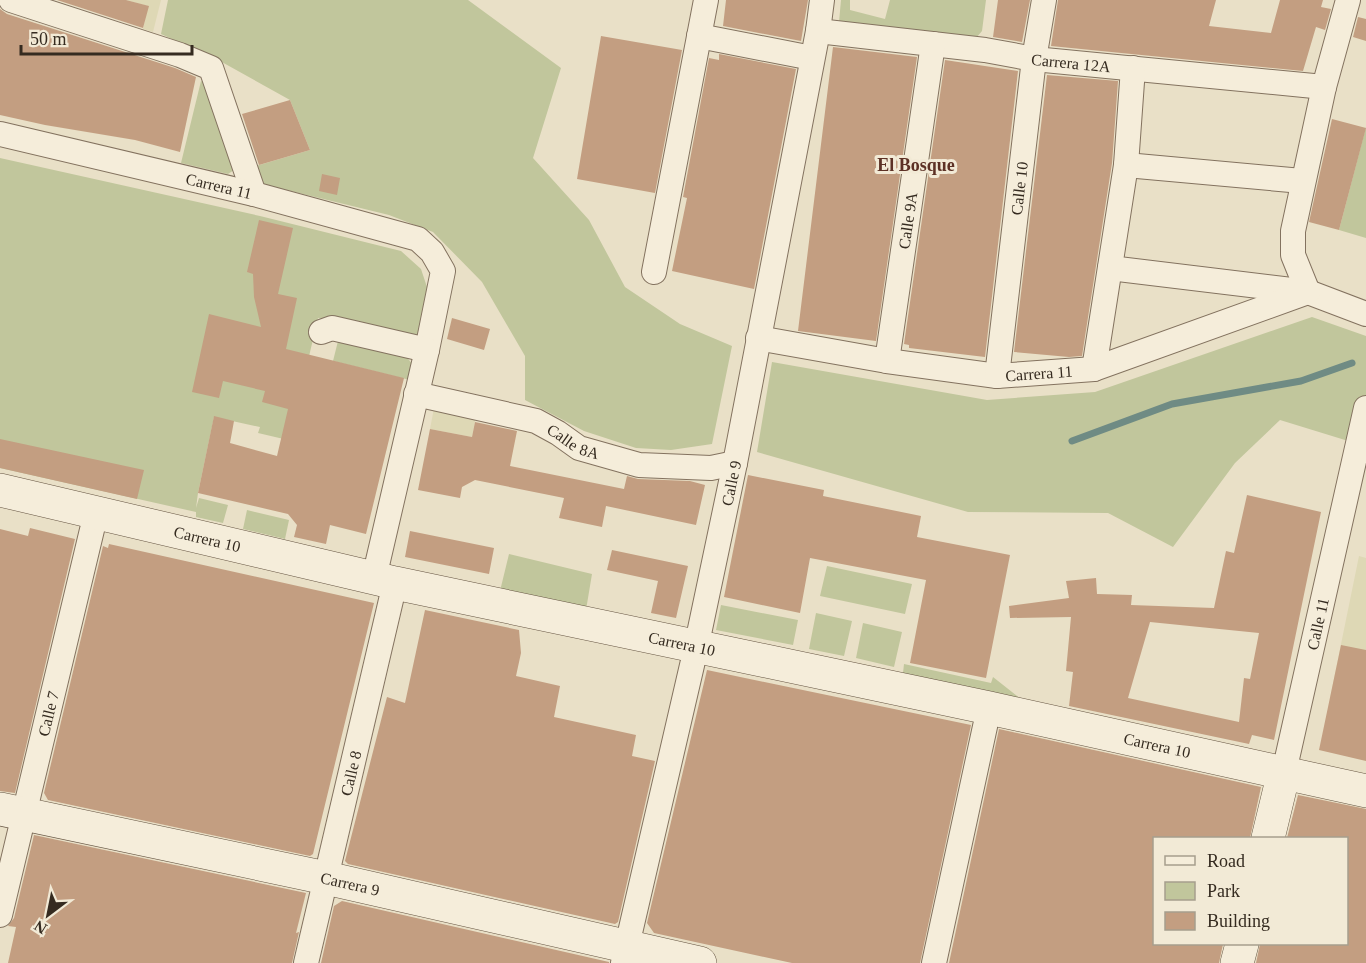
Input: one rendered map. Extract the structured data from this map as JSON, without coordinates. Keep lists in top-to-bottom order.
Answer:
{
  "streets": {
    "main road": ["Carrera 10", "Calle 11", "Carrera 9"],
    "street": [
      "Carrera 12A",
      "Carrera 11",
      "Calle 10",
      "Calle 9A",
      "Calle 8A",
      "Calle 9",
      "Calle 7",
      "Calle 8"
    ]
  },
  "crossings": [
    ["Carrera 12A", "Calle 10"],
    ["Carrera 12A", "Calle 9A"],
    ["Carrera 12A", "Calle 9"],
    ["Carrera 11", "Calle 10"],
    ["Carrera 11", "Calle 9A"],
    ["Carrera 11", "Calle 9"],
    ["Carrera 11", "Calle 8"],
    ["Calle 8A", "Calle 9"],
    ["Calle 8A", "Calle 8"],
    ["Calle 9", "Carrera 10"],
    ["Calle 9", "Carrera 9"],
    ["Carrera 10", "Calle 11"],
    ["Carrera 10", "Calle 7"],
    ["Carrera 10", "Calle 8"],
    ["Calle 7", "Carrera 9"],
    ["Calle 8", "Carrera 9"]
  ],
  "districts": ["El Bosque"],
  "legend": ["Road", "Park", "Building"],
  "scale_bar": "50 m",
  "north": "bottom left"
}
